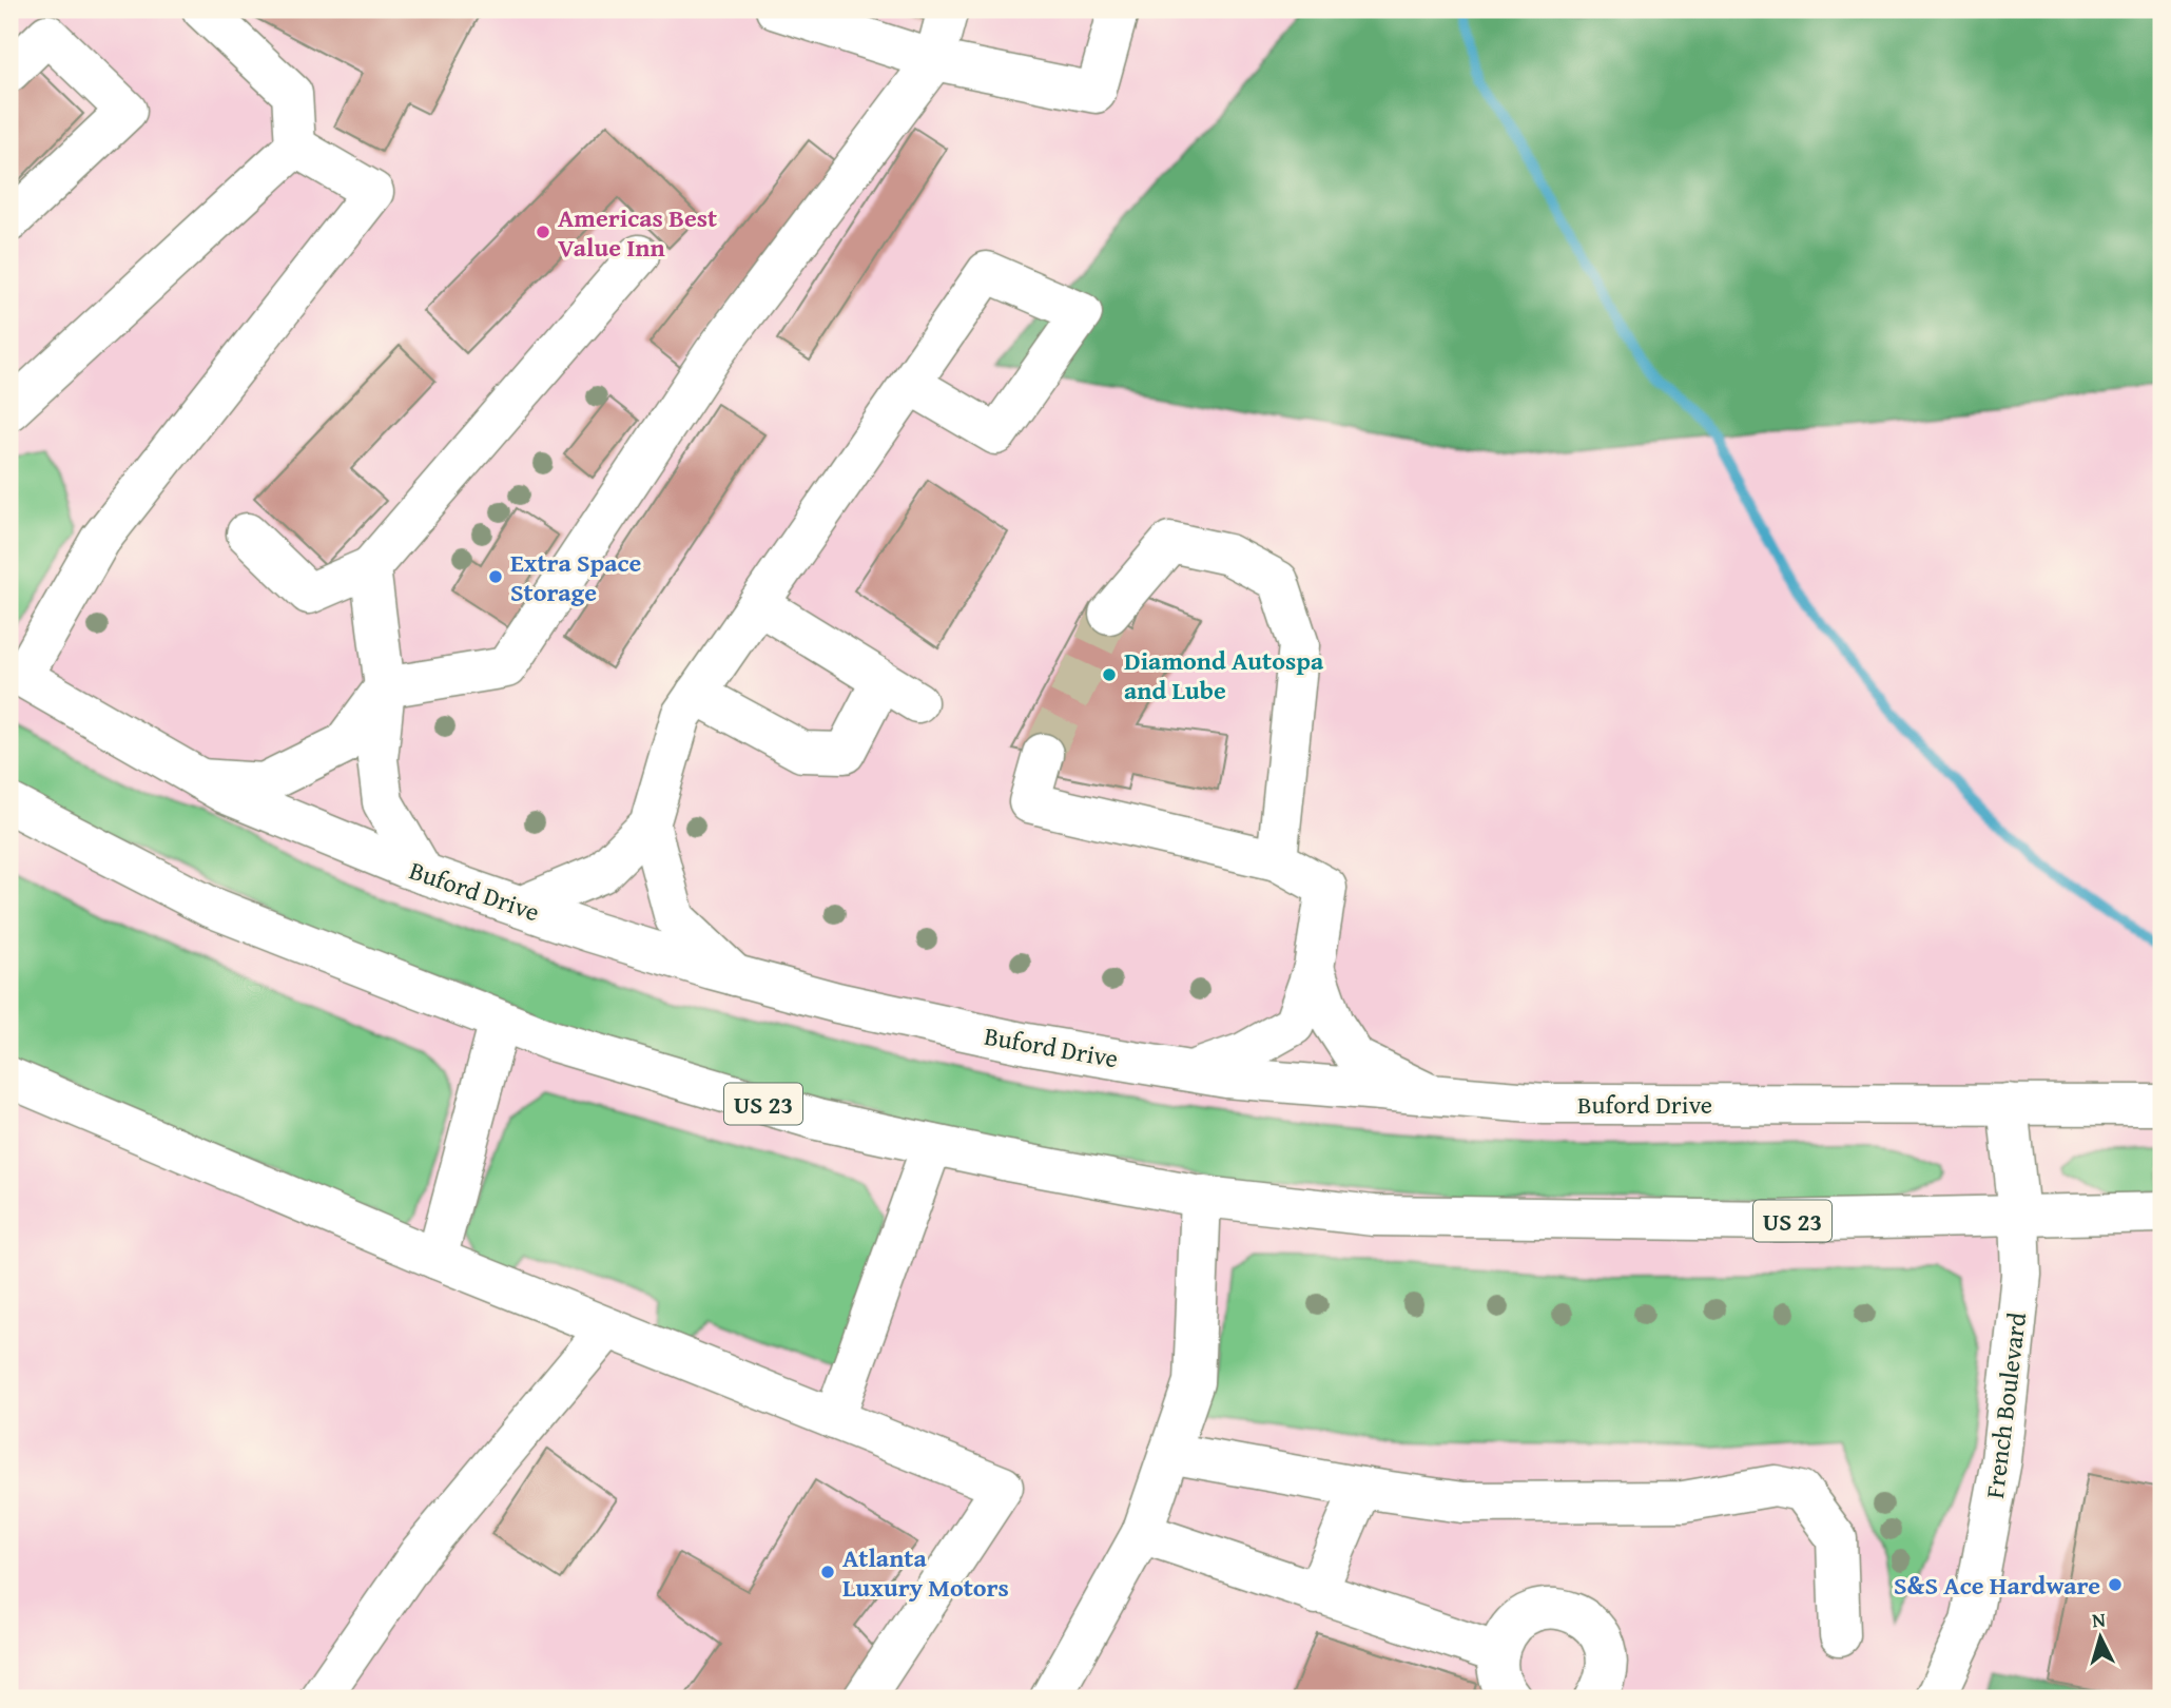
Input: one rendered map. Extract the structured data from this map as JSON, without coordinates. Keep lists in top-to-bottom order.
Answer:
{
  "streets": {
    "main road": ["Buford Drive", "US 23", "French Boulevard"]
  },
  "crossings": [
    ["Buford Drive", "French Boulevard"],
    ["US 23", "French Boulevard"]
  ],
  "places": [
    "Americas Best Value Inn",
    "Extra Space Storage",
    "Diamond Autospa and Lube",
    "Atlanta Luxury Motors",
    "S&S Ace Hardware"
  ],
  "north": "top"
}
